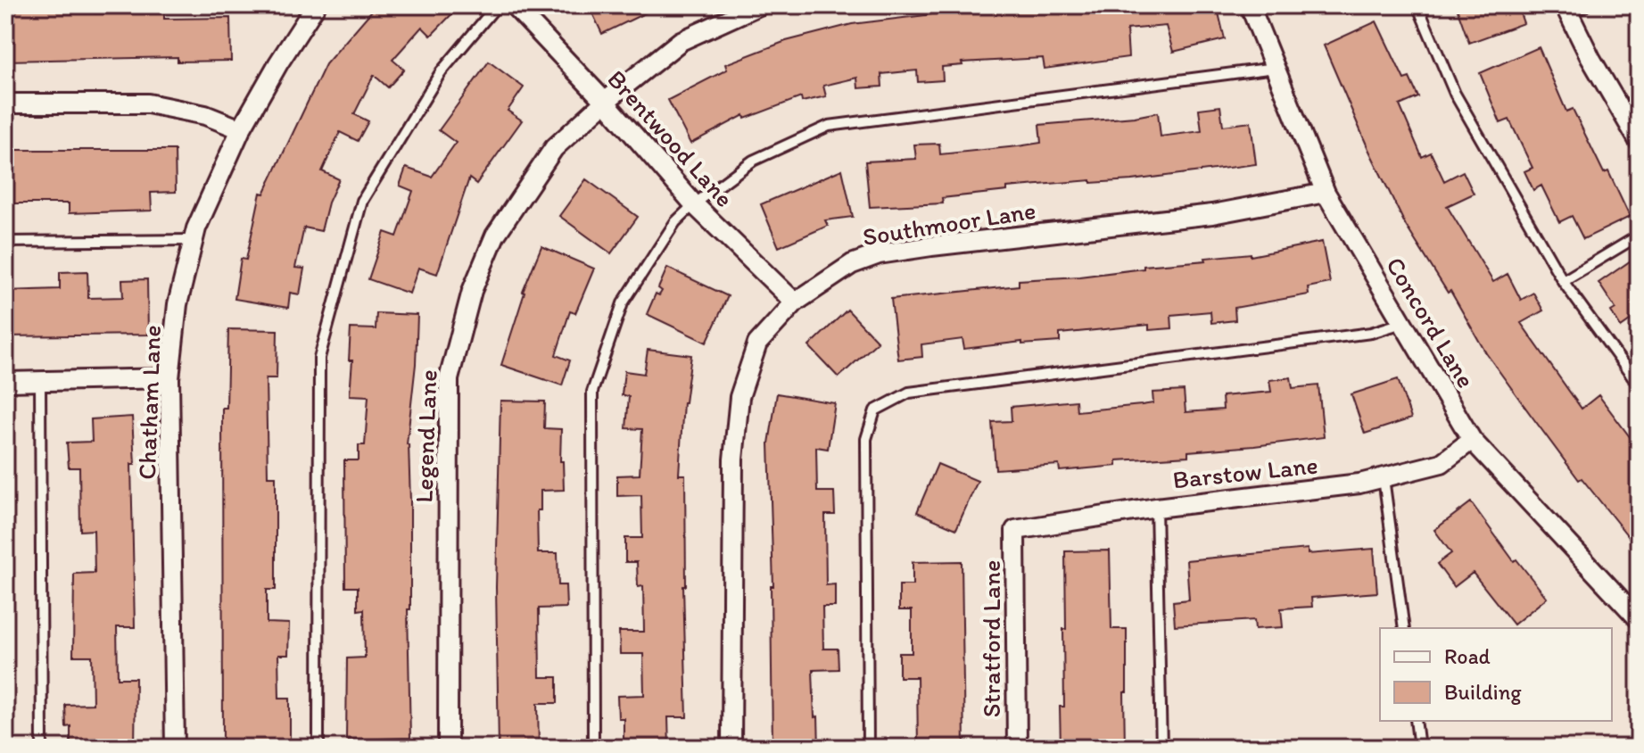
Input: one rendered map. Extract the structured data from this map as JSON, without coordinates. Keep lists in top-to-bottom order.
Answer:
{
  "streets": {
    "street": [
      "Brentwood Lane",
      "Southmoor Lane",
      "Concord Lane",
      "Chatham Lane",
      "Legend Lane",
      "Barstow Lane",
      "Stratford Lane"
    ]
  },
  "crossings": [
    ["Brentwood Lane", "Southmoor Lane"],
    ["Brentwood Lane", "Legend Lane"],
    ["Southmoor Lane", "Concord Lane"],
    ["Concord Lane", "Barstow Lane"],
    ["Barstow Lane", "Stratford Lane"]
  ],
  "legend": ["Road", "Building"]
}
